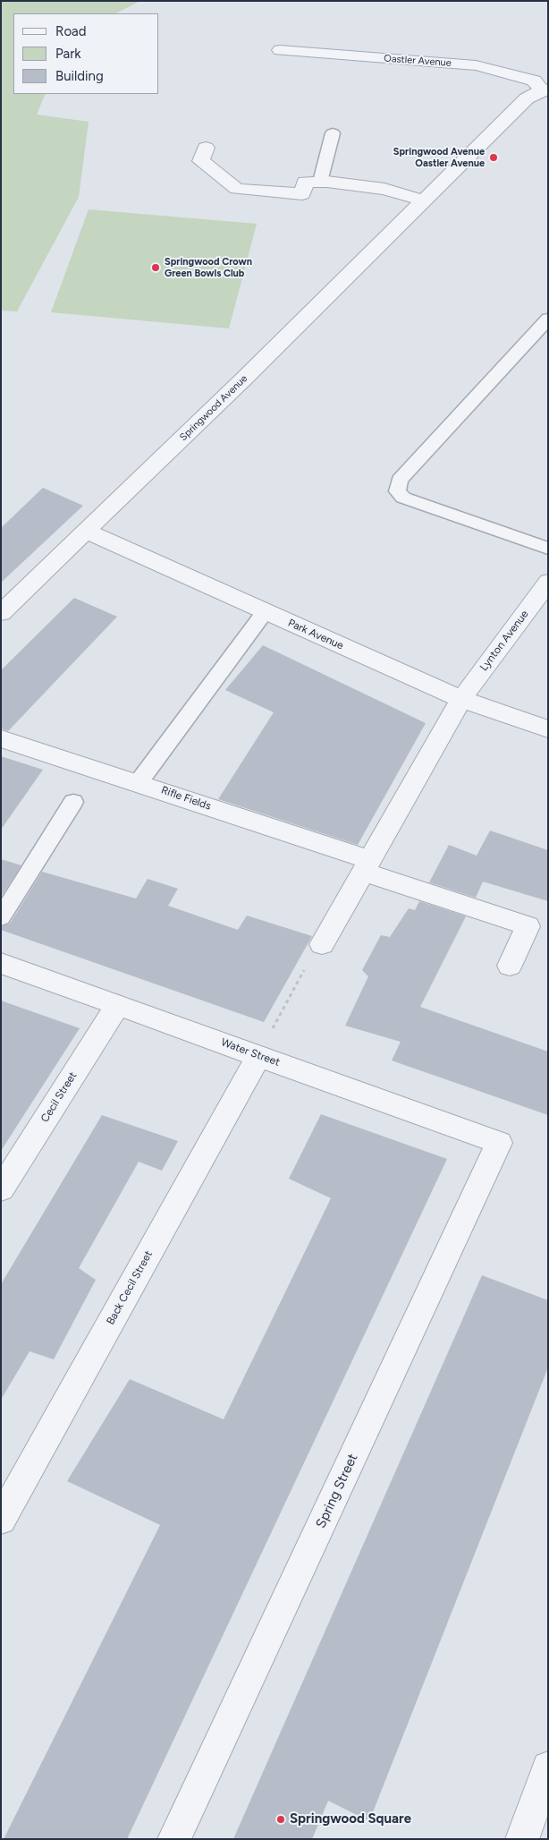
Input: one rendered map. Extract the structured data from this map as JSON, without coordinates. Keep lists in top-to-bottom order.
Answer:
{
  "streets": {
    "street": [
      "Oastler Avenue",
      "Springwood Avenue",
      "Park Avenue",
      "Lynton Avenue",
      "Rifle Fields",
      "Water Street",
      "Cecil Street",
      "Back Cecil Street",
      "Spring Street"
    ]
  },
  "crossings": [
    ["Oastler Avenue", "Springwood Avenue"],
    ["Springwood Avenue", "Park Avenue"],
    ["Park Avenue", "Lynton Avenue"],
    ["Water Street", "Cecil Street"],
    ["Water Street", "Back Cecil Street"],
    ["Water Street", "Spring Street"]
  ],
  "places": ["Springwood Avenue Oastler Avenue", "Springwood Crown Green Bowls Club", "Springwood Square"],
  "legend": ["Road", "Park", "Building"]
}
